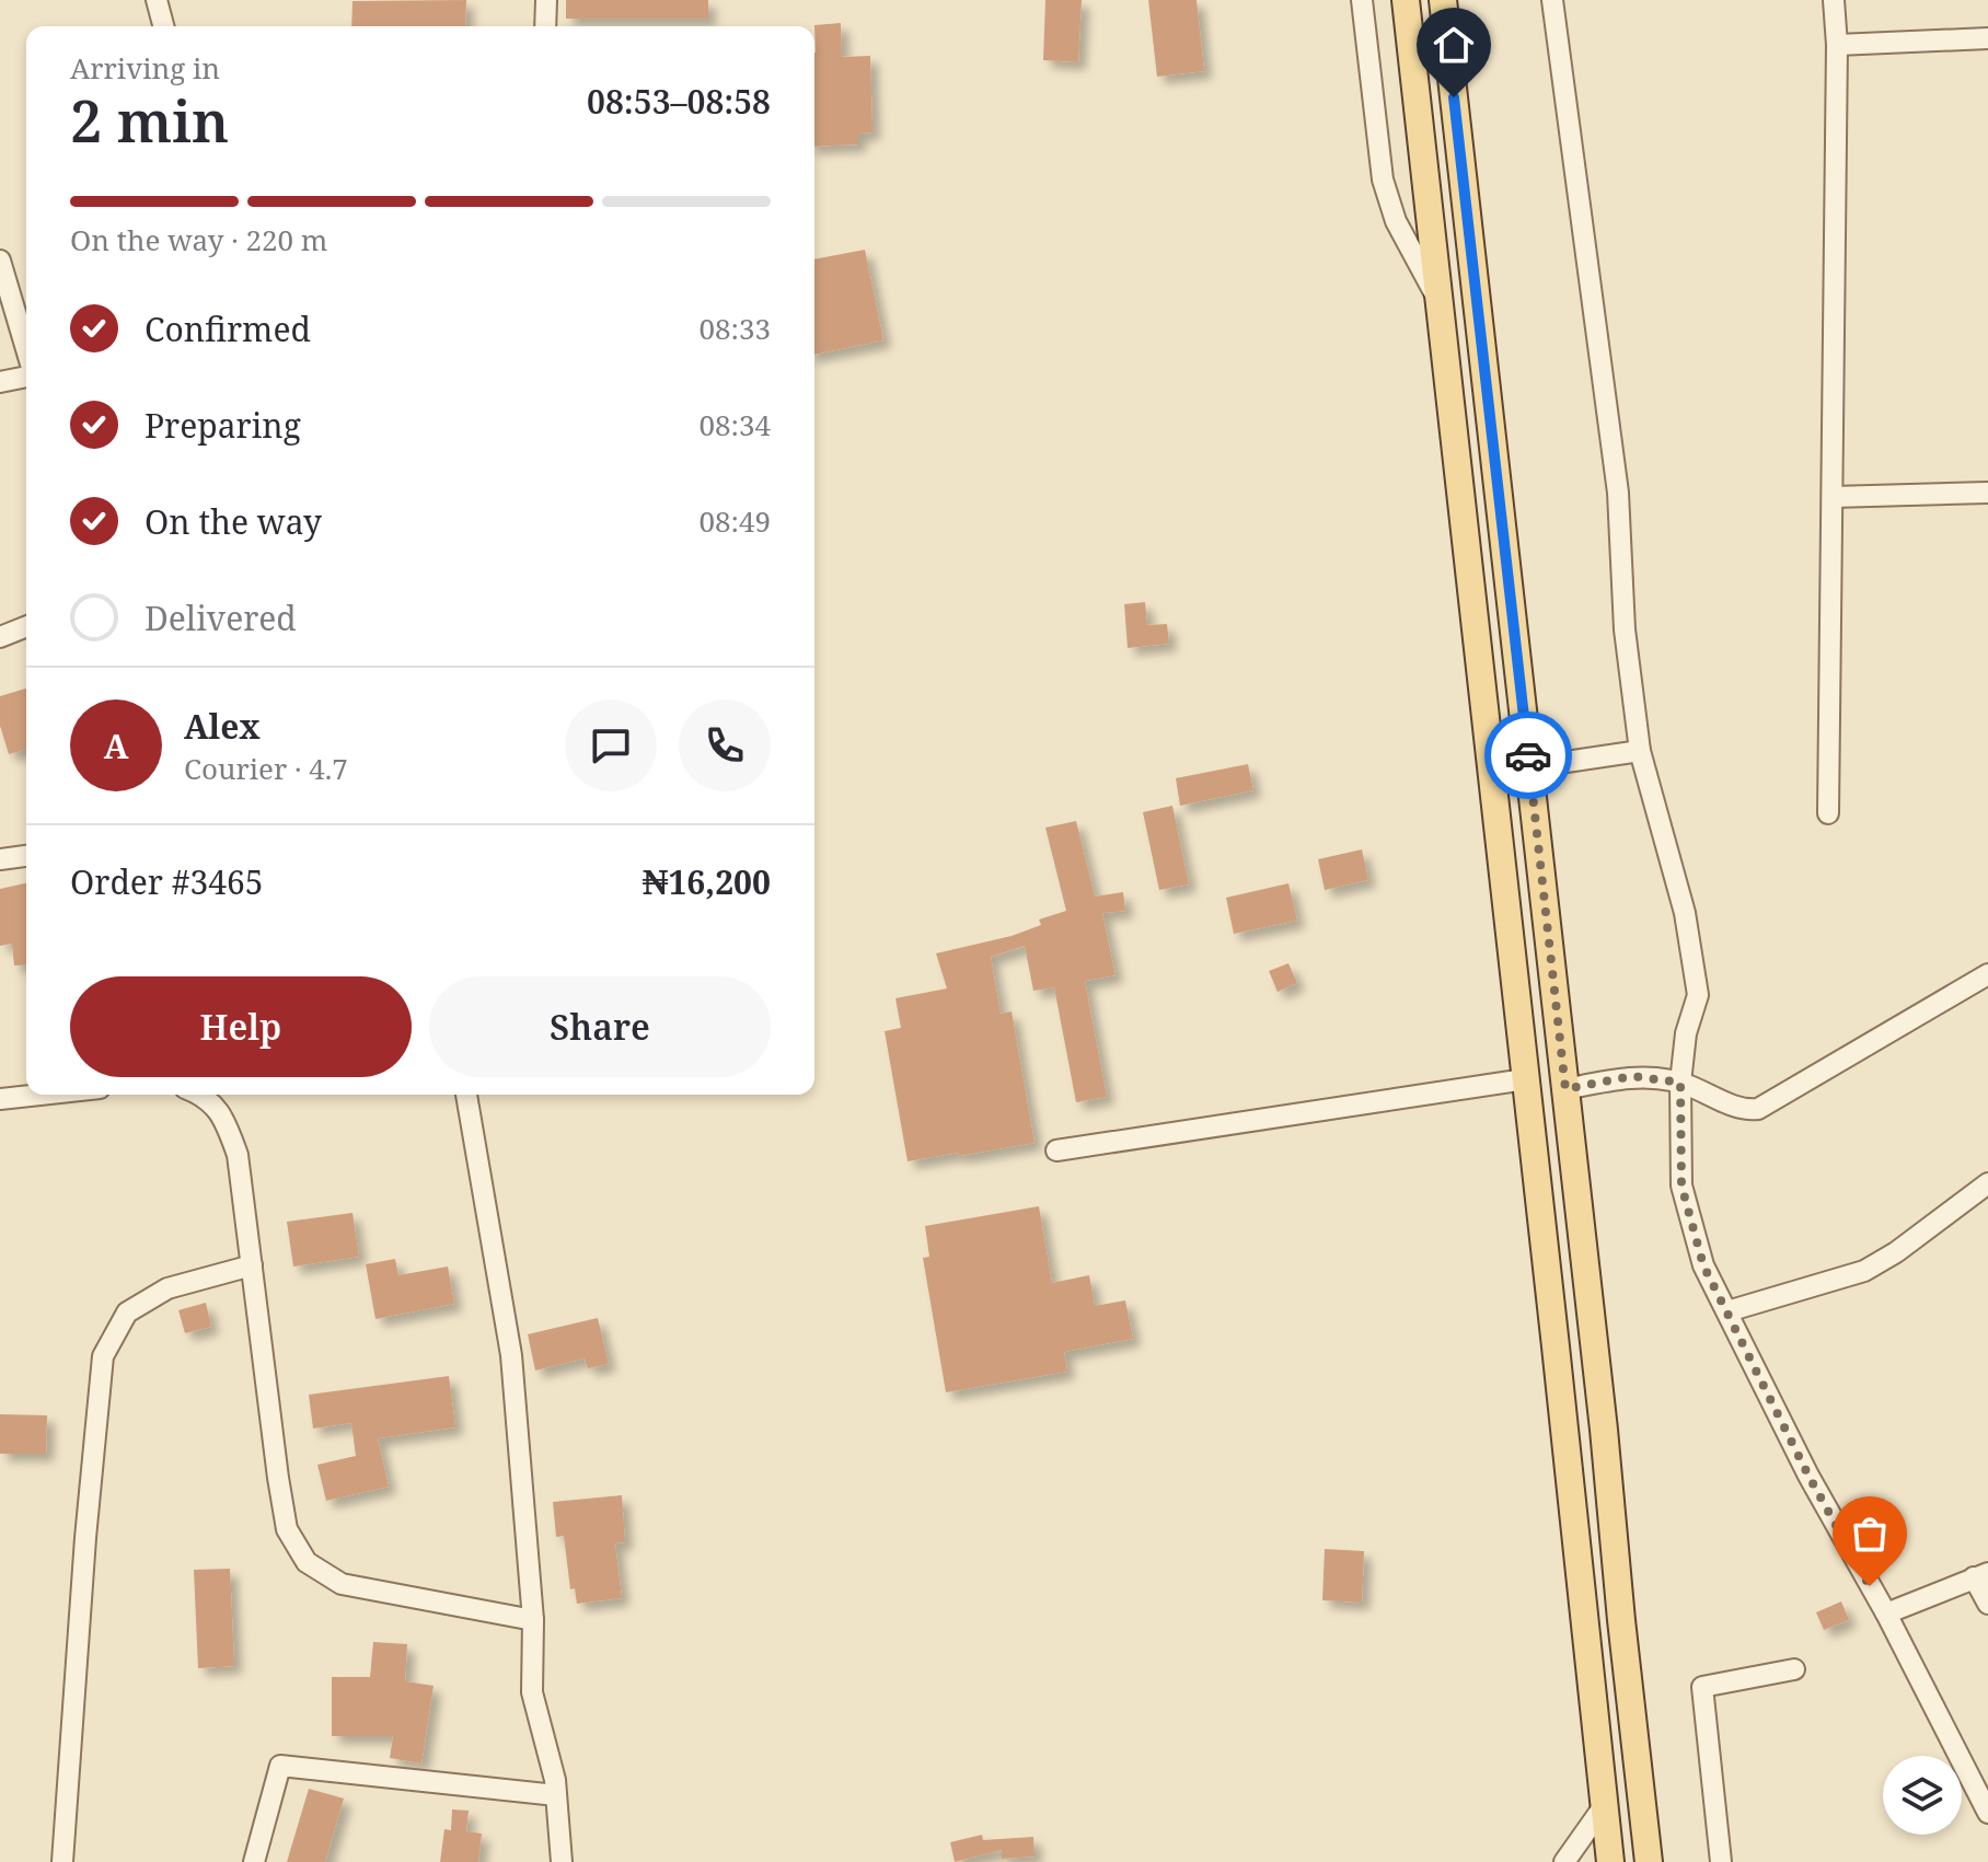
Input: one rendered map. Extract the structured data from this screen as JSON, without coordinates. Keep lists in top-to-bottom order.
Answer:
{
  "page": {
    "heading": ["2 min", "Arriving in", "08:53–08:58"],
    "panel": [
      "Alex",
      "Courier · 4.7",
      "Order #3465",
      "₦16,200"
    ],
    "bar": "On the way · 220 m",
    "list": [
      ["Confirmed", "08:33"],
      ["Preparing", "08:34"],
      ["On the way", "08:49"],
      "Delivered"
    ],
    "round": "A",
    "buttons": ["Help", "Share"]
  }
}
